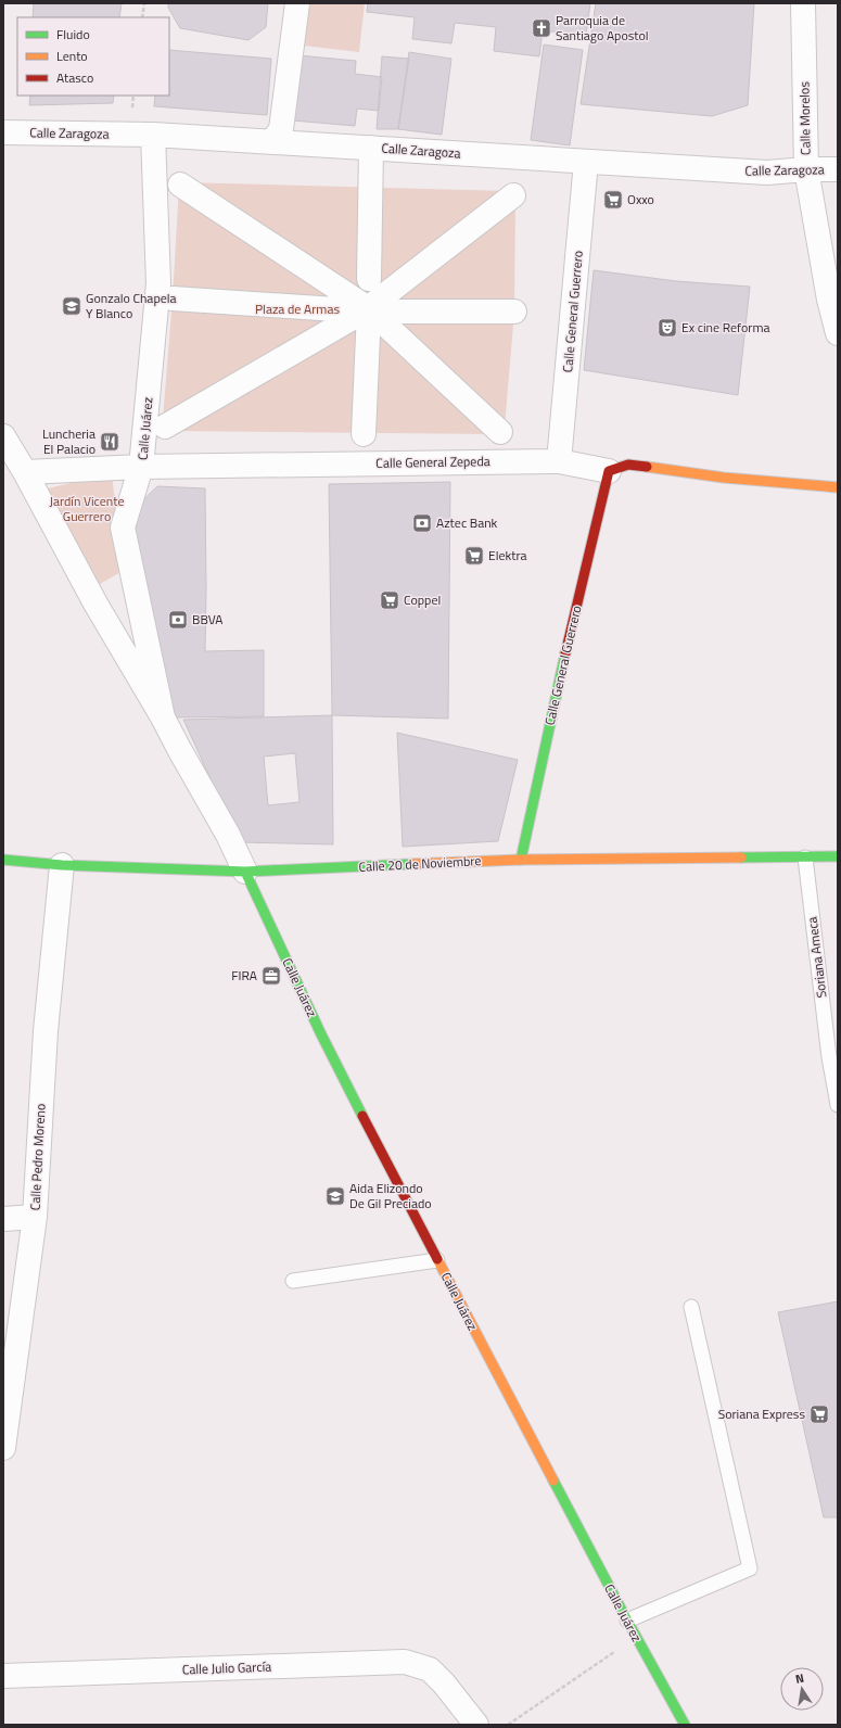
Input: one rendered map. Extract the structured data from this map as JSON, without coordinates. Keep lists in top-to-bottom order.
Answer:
{
  "streets": {
    "street": [
      "Calle Morelos",
      "Calle Zaragoza",
      "Calle General Guerrero",
      "Calle Juárez",
      "Calle General Zepeda",
      "Calle 20 de Noviembre",
      "Calle Pedro Moreno",
      "Calle Julio García"
    ],
    "lane": ["Soriana Ameca"]
  },
  "crossings": [
    ["Calle Morelos", "Calle Zaragoza"],
    ["Calle Zaragoza", "Calle General Guerrero"],
    ["Calle Zaragoza", "Calle Juárez"],
    ["Calle General Guerrero", "Calle General Zepeda"],
    ["Calle General Guerrero", "Calle 20 de Noviembre"],
    ["Calle Juárez", "Calle General Zepeda"],
    ["Calle Juárez", "Calle 20 de Noviembre"],
    ["Calle 20 de Noviembre", "Soriana Ameca"],
    ["Calle 20 de Noviembre", "Calle Pedro Moreno"]
  ],
  "parks": ["Plaza de Armas", "Jardín Vicente Guerrero"],
  "places": {
    "church": ["Parroquia de Santiago Apostol"],
    "supermarket": [
      "Oxxo",
      "Elektra",
      "Coppel",
      "Soriana Express"
    ],
    "school or university": ["Gonzalo Chapela Y Blanco", "Aida Elizondo De Gil Preciado"],
    "theatre": ["Ex cine Reforma"],
    "restaurant": ["Luncheria El Palacio"],
    "bank": ["Aztec Bank", "BBVA"],
    "office": ["FIRA"]
  },
  "legend": ["Fluido", "Lento", "Atasco"],
  "north": "top"
}
